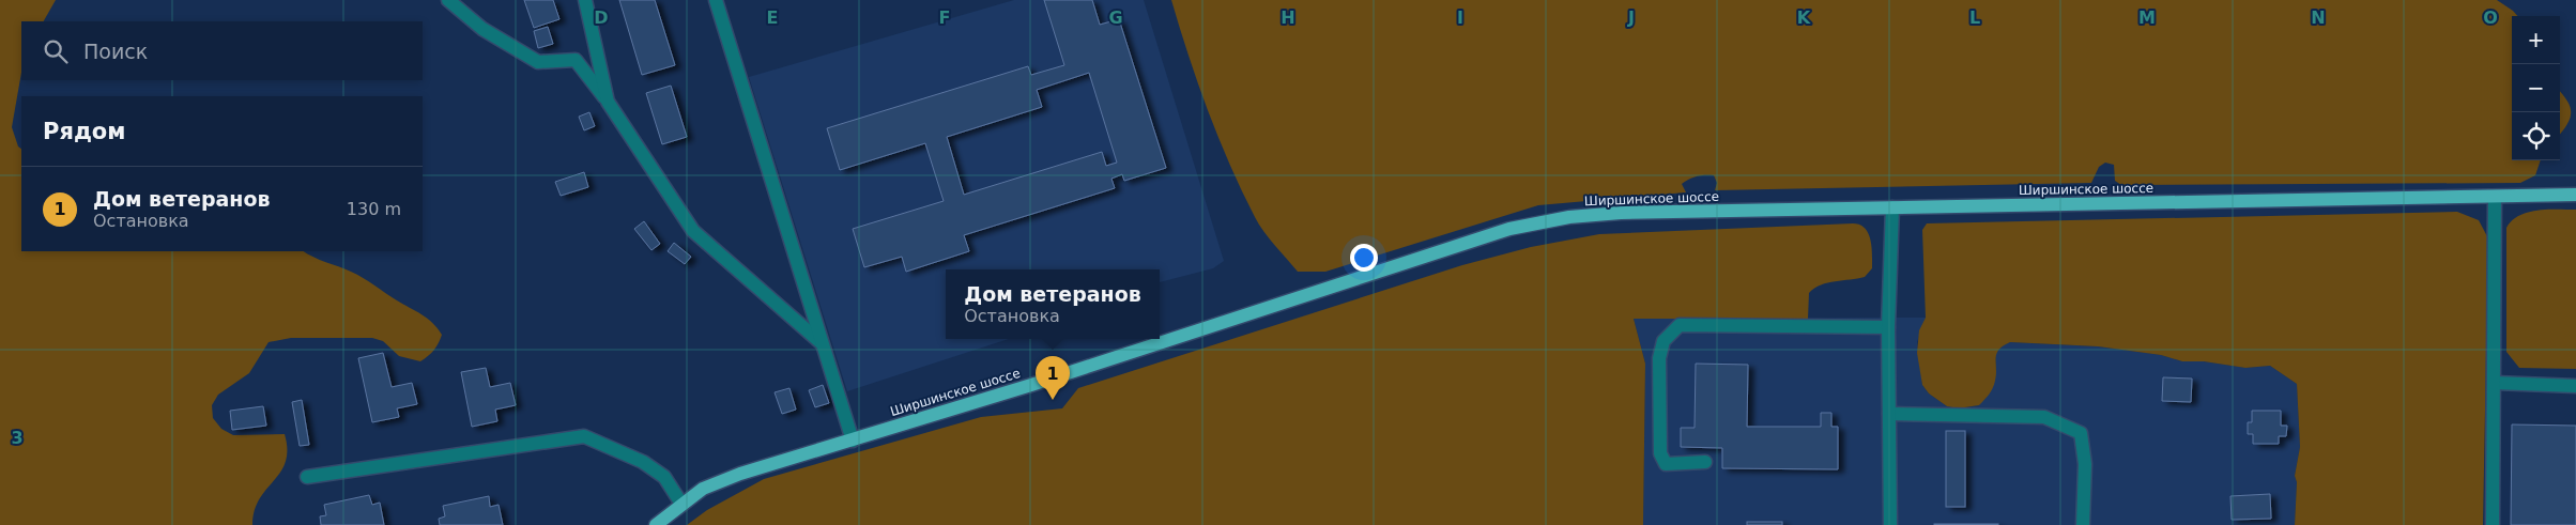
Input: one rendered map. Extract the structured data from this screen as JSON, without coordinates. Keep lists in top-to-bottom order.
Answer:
{
  "streets": {
    "main road": ["Ширшинское шоссе"]
  },
  "page": {
    "map_buttons": ["+", "−"],
    "search": "Поиск",
    "heading": "Рядом",
    "list": [
      {
        "mark": "1",
        "name": "Дом ветеранов",
        "note": "Остановка",
        "value": "130 m"
      }
    ],
    "popup": ["Дом ветеранов", "Остановка"],
    "pins": "1"
  },
  "grid": {
    "columns": [
      "D",
      "E",
      "F",
      "G",
      "H",
      "I",
      "J",
      "K",
      "L",
      "M",
      "N",
      "O"
    ],
    "rows": ["3"]
  }
}
